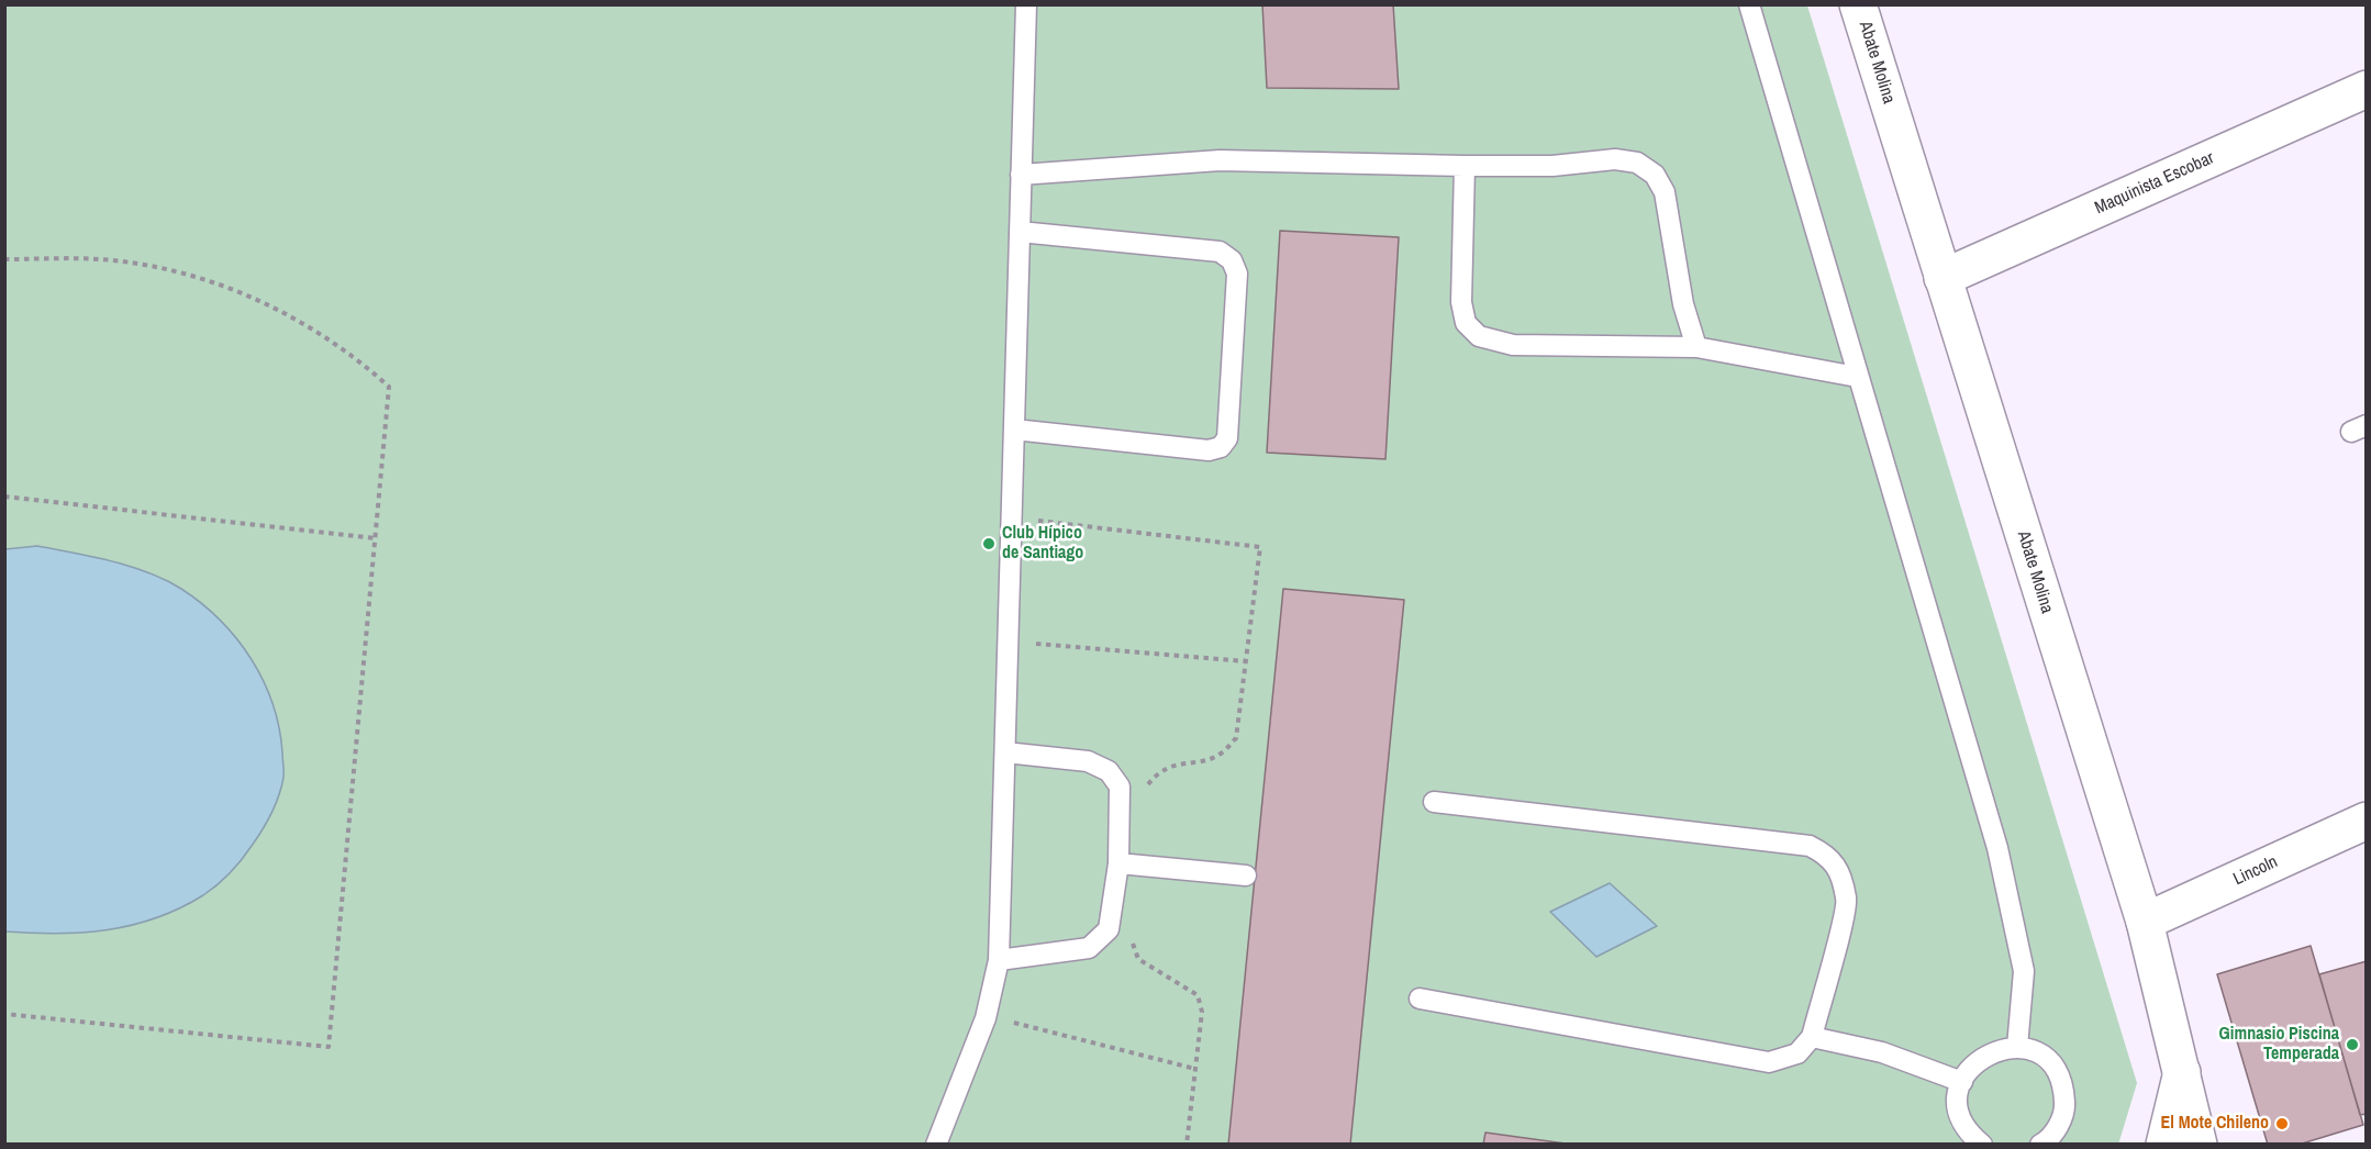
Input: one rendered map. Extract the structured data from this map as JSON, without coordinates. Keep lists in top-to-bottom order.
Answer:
{
  "streets": {
    "main road": ["Abate Molina", "Maquinista Escobar", "Lincoln"]
  },
  "crossings": [
    ["Abate Molina", "Maquinista Escobar"],
    ["Abate Molina", "Lincoln"]
  ],
  "places": ["Club Hípico de Santiago", "Gimnasio Piscina Temperada", "El Mote Chileno"]
}
